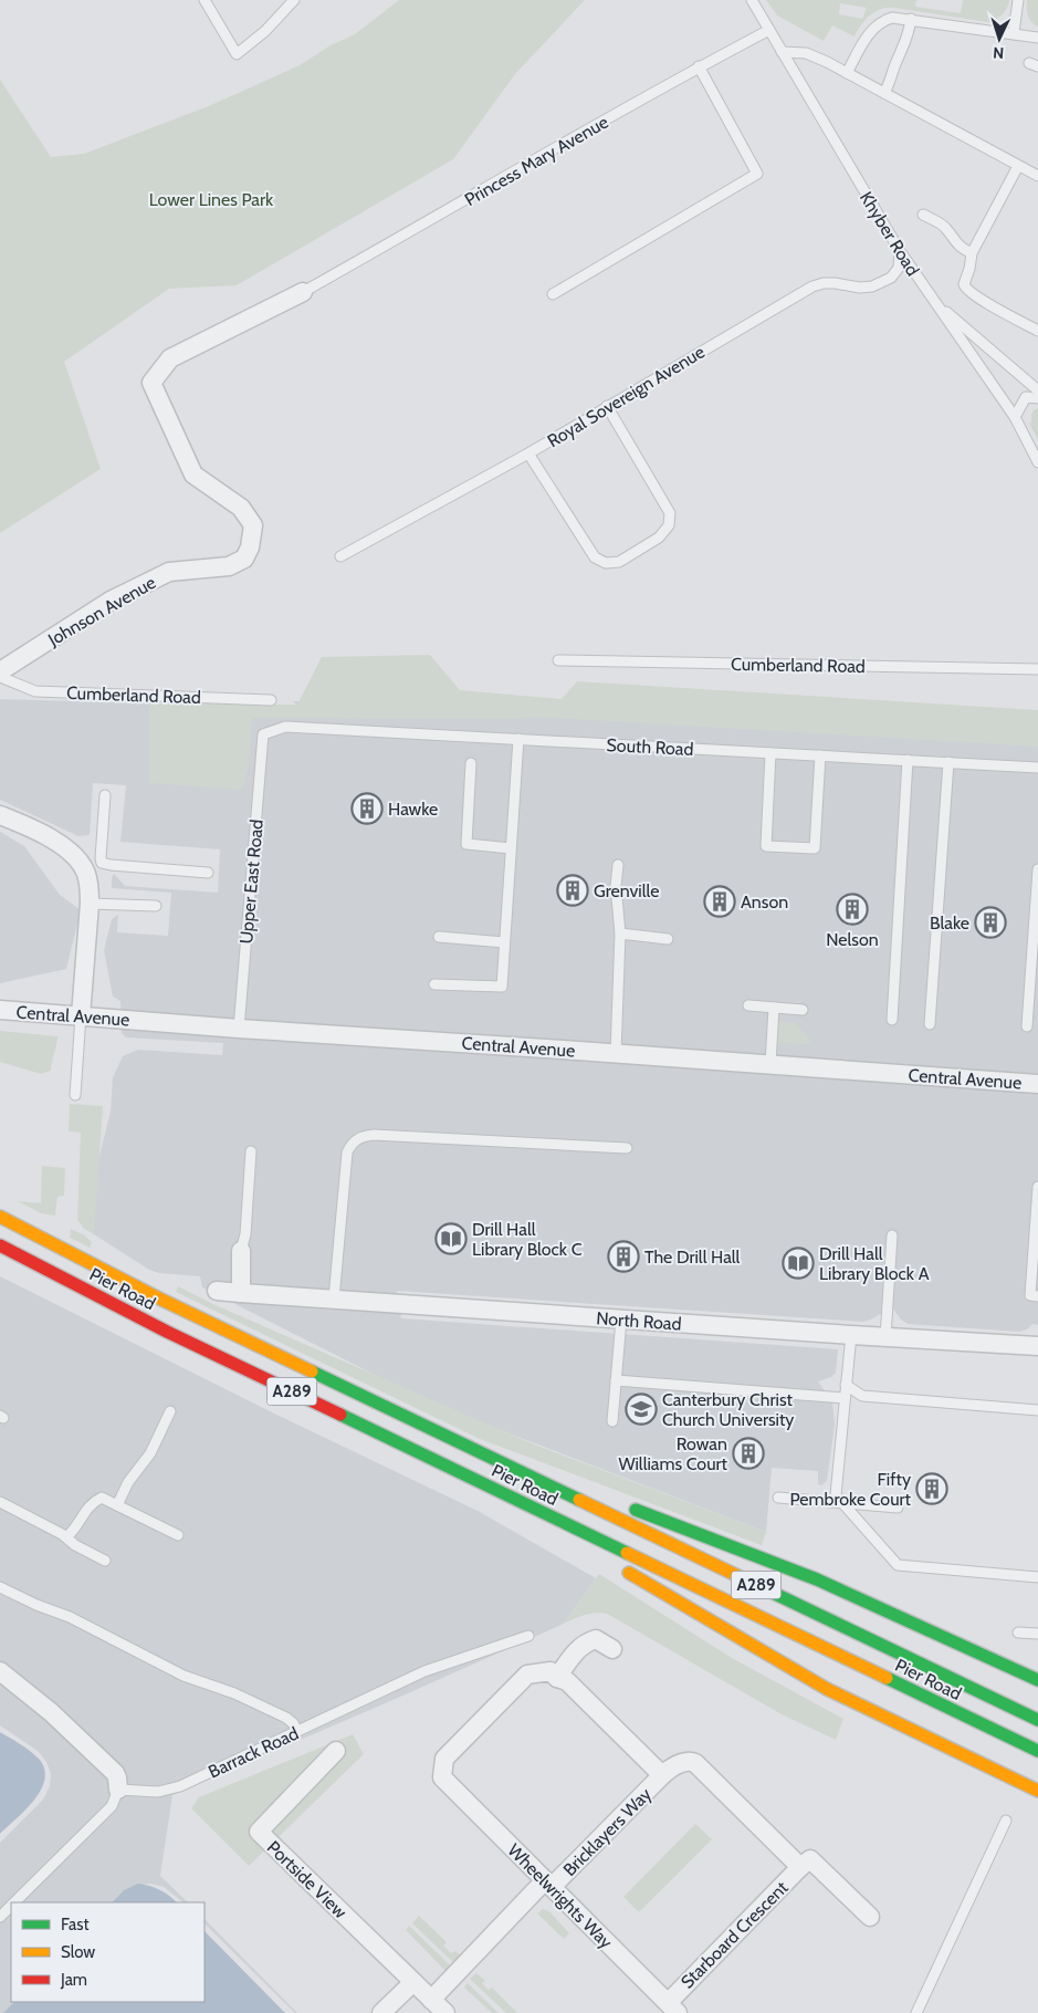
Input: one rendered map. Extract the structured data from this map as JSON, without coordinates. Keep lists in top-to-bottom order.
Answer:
{
  "streets": {
    "main road": ["Pier Road", "A289"],
    "street": [
      "Johnson Avenue",
      "Central Avenue",
      "North Road",
      "Bricklayers Way",
      "Portside View",
      "Wheelwrights Way",
      "Starboard Crescent"
    ],
    "lane": [
      "Princess Mary Avenue",
      "Khyber Road",
      "Royal Sovereign Avenue",
      "Cumberland Road",
      "South Road",
      "Upper East Road",
      "Barrack Road"
    ]
  },
  "crossings": [
    ["Princess Mary Avenue", "Khyber Road"],
    ["Princess Mary Avenue", "Johnson Avenue"],
    ["Khyber Road", "Royal Sovereign Avenue"],
    ["South Road", "Upper East Road"],
    ["Upper East Road", "Central Avenue"],
    ["Bricklayers Way", "Portside View"],
    ["Bricklayers Way", "Wheelwrights Way"],
    ["Bricklayers Way", "Starboard Crescent"],
    ["Wheelwrights Way", "Starboard Crescent"]
  ],
  "parks": ["Lower Lines Park"],
  "places": {
    "building": [
      "Hawke",
      "Grenville",
      "Anson",
      "Nelson",
      "Blake",
      "The Drill Hall",
      "Rowan Williams Court",
      "Fifty Pembroke Court"
    ],
    "library": ["Drill Hall Library Block C", "Drill Hall Library Block A"],
    "school or university": ["Canterbury Christ Church University"]
  },
  "legend": ["Fast", "Slow", "Jam"],
  "north": "bottom"
}
